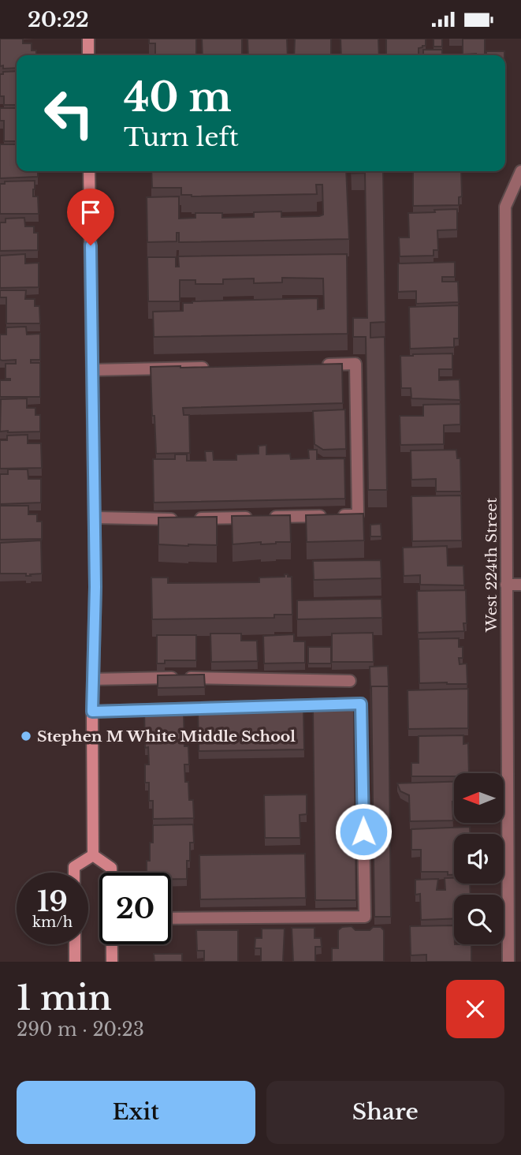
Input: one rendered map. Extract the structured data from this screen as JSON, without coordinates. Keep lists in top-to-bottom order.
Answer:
{
  "streets": {
    "street": ["West 224th Street"]
  },
  "places": ["Stephen M White Middle School"],
  "north": "left",
  "page": {
    "status": "20:22",
    "turn": ["40 m", "Turn left"],
    "speed": "19 km/h",
    "limit": "20",
    "heading": ["1 min", "290 m · 20:23"],
    "buttons": ["Exit", "Share"]
  }
}
